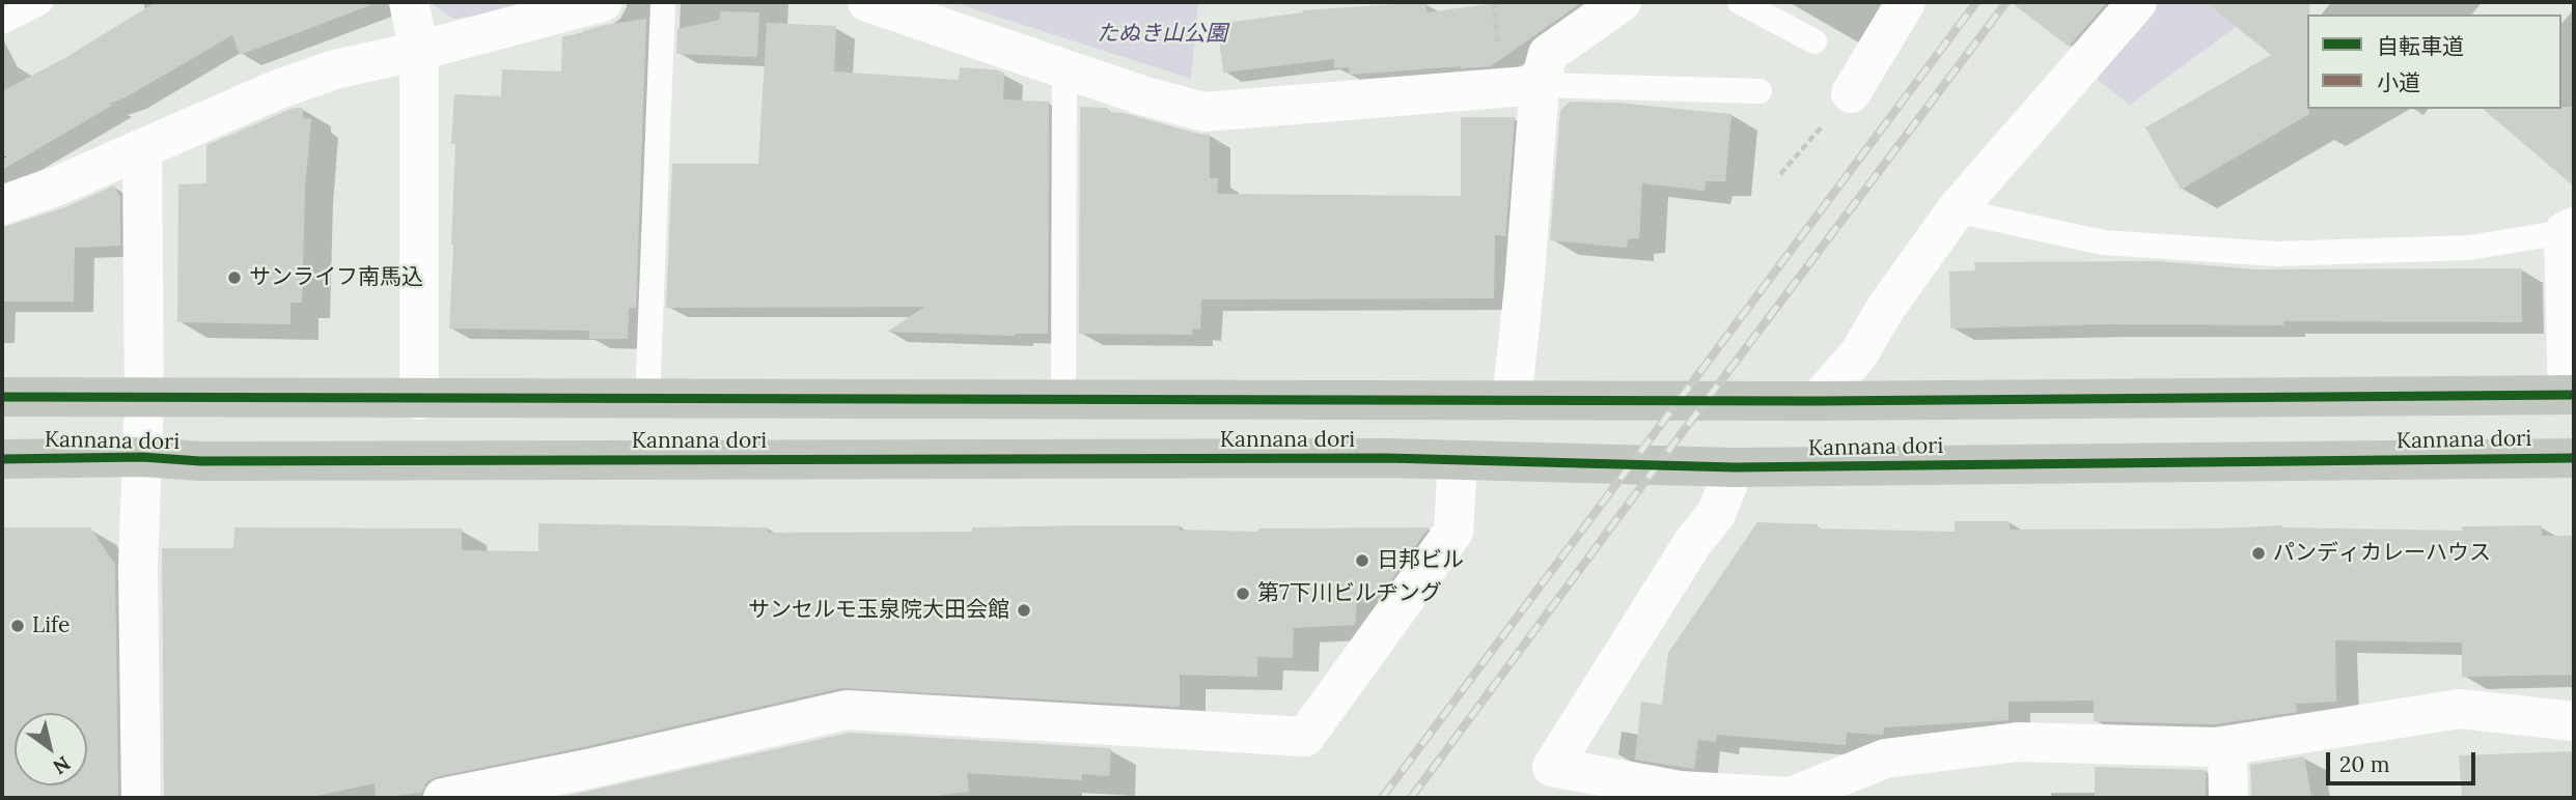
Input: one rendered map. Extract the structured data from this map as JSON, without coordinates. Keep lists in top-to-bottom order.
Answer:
{
  "streets": {
    "main road": ["Kannana dori"]
  },
  "parks": ["たぬき山公園"],
  "places": [
    "サンライフ南馬込",
    "パンディカレーハウス",
    "日邦ビル",
    "第7下川ビルヂング",
    "サンセルモ玉泉院大田会館",
    "Life"
  ],
  "legend": ["自転車道", "小道"],
  "scale_bar": "20 m",
  "north": "bottom right"
}
